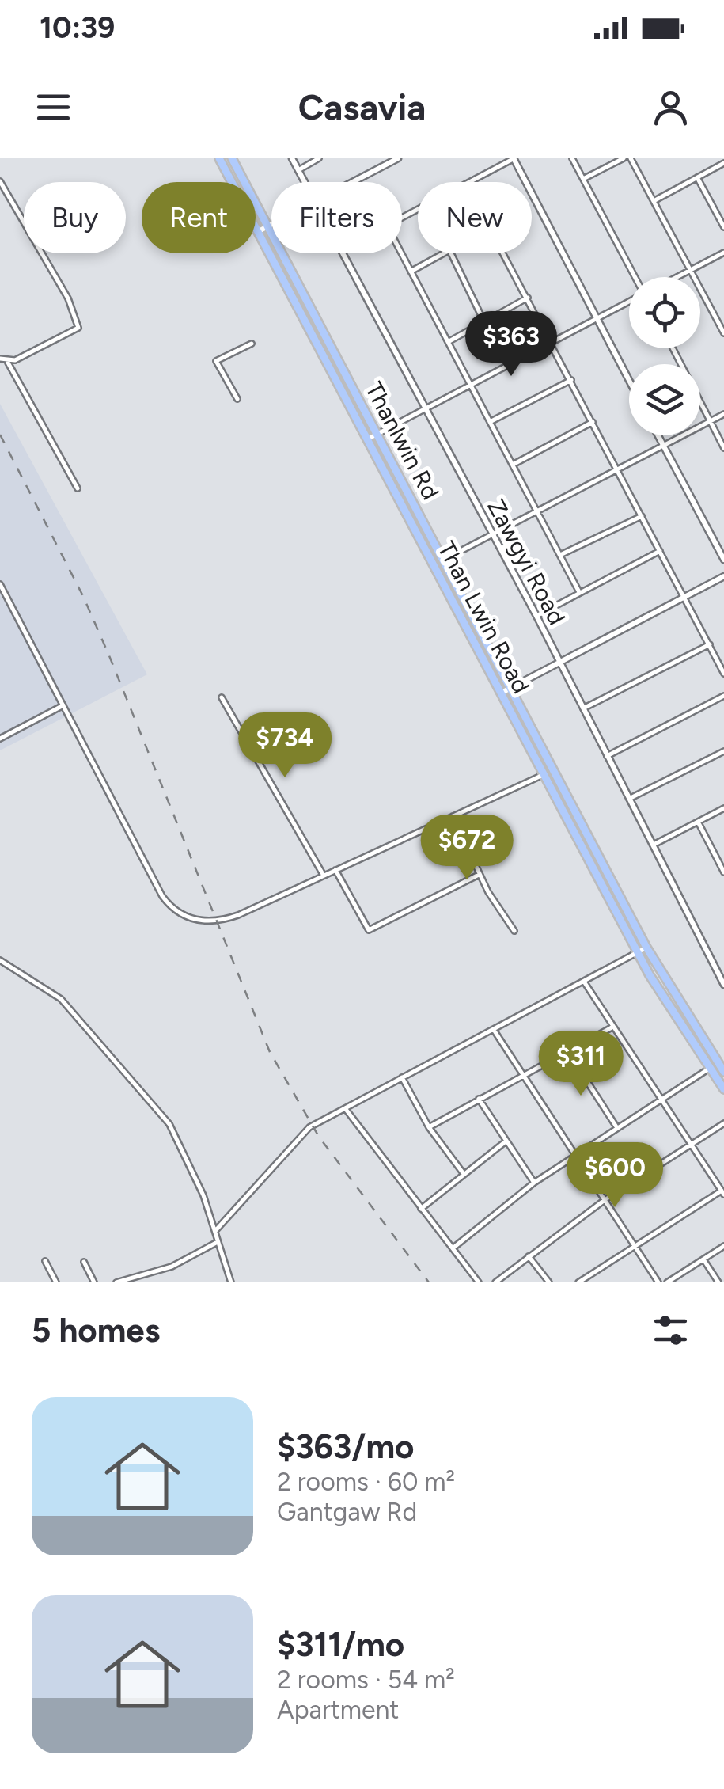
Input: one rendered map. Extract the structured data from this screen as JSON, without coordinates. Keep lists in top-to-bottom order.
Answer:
{
  "streets": {
    "main road": ["Thanlwin Rd", "Than Lwin Road"],
    "street": ["Zawgyi Road"]
  },
  "page": {
    "status": "10:39",
    "header": "Casavia",
    "chip": [
      "Buy",
      "Rent",
      "Filters",
      "New"
    ],
    "price": [
      "$363",
      "$734",
      "$672",
      "$311",
      "$600"
    ],
    "heading": "5 homes",
    "list": [
      {
        "name": "$363/mo",
        "note": "2 rooms · 60 m² · Gantgaw Rd"
      },
      {
        "name": "$311/mo",
        "note": "2 rooms · 54 m² · Apartment"
      }
    ]
  }
}
